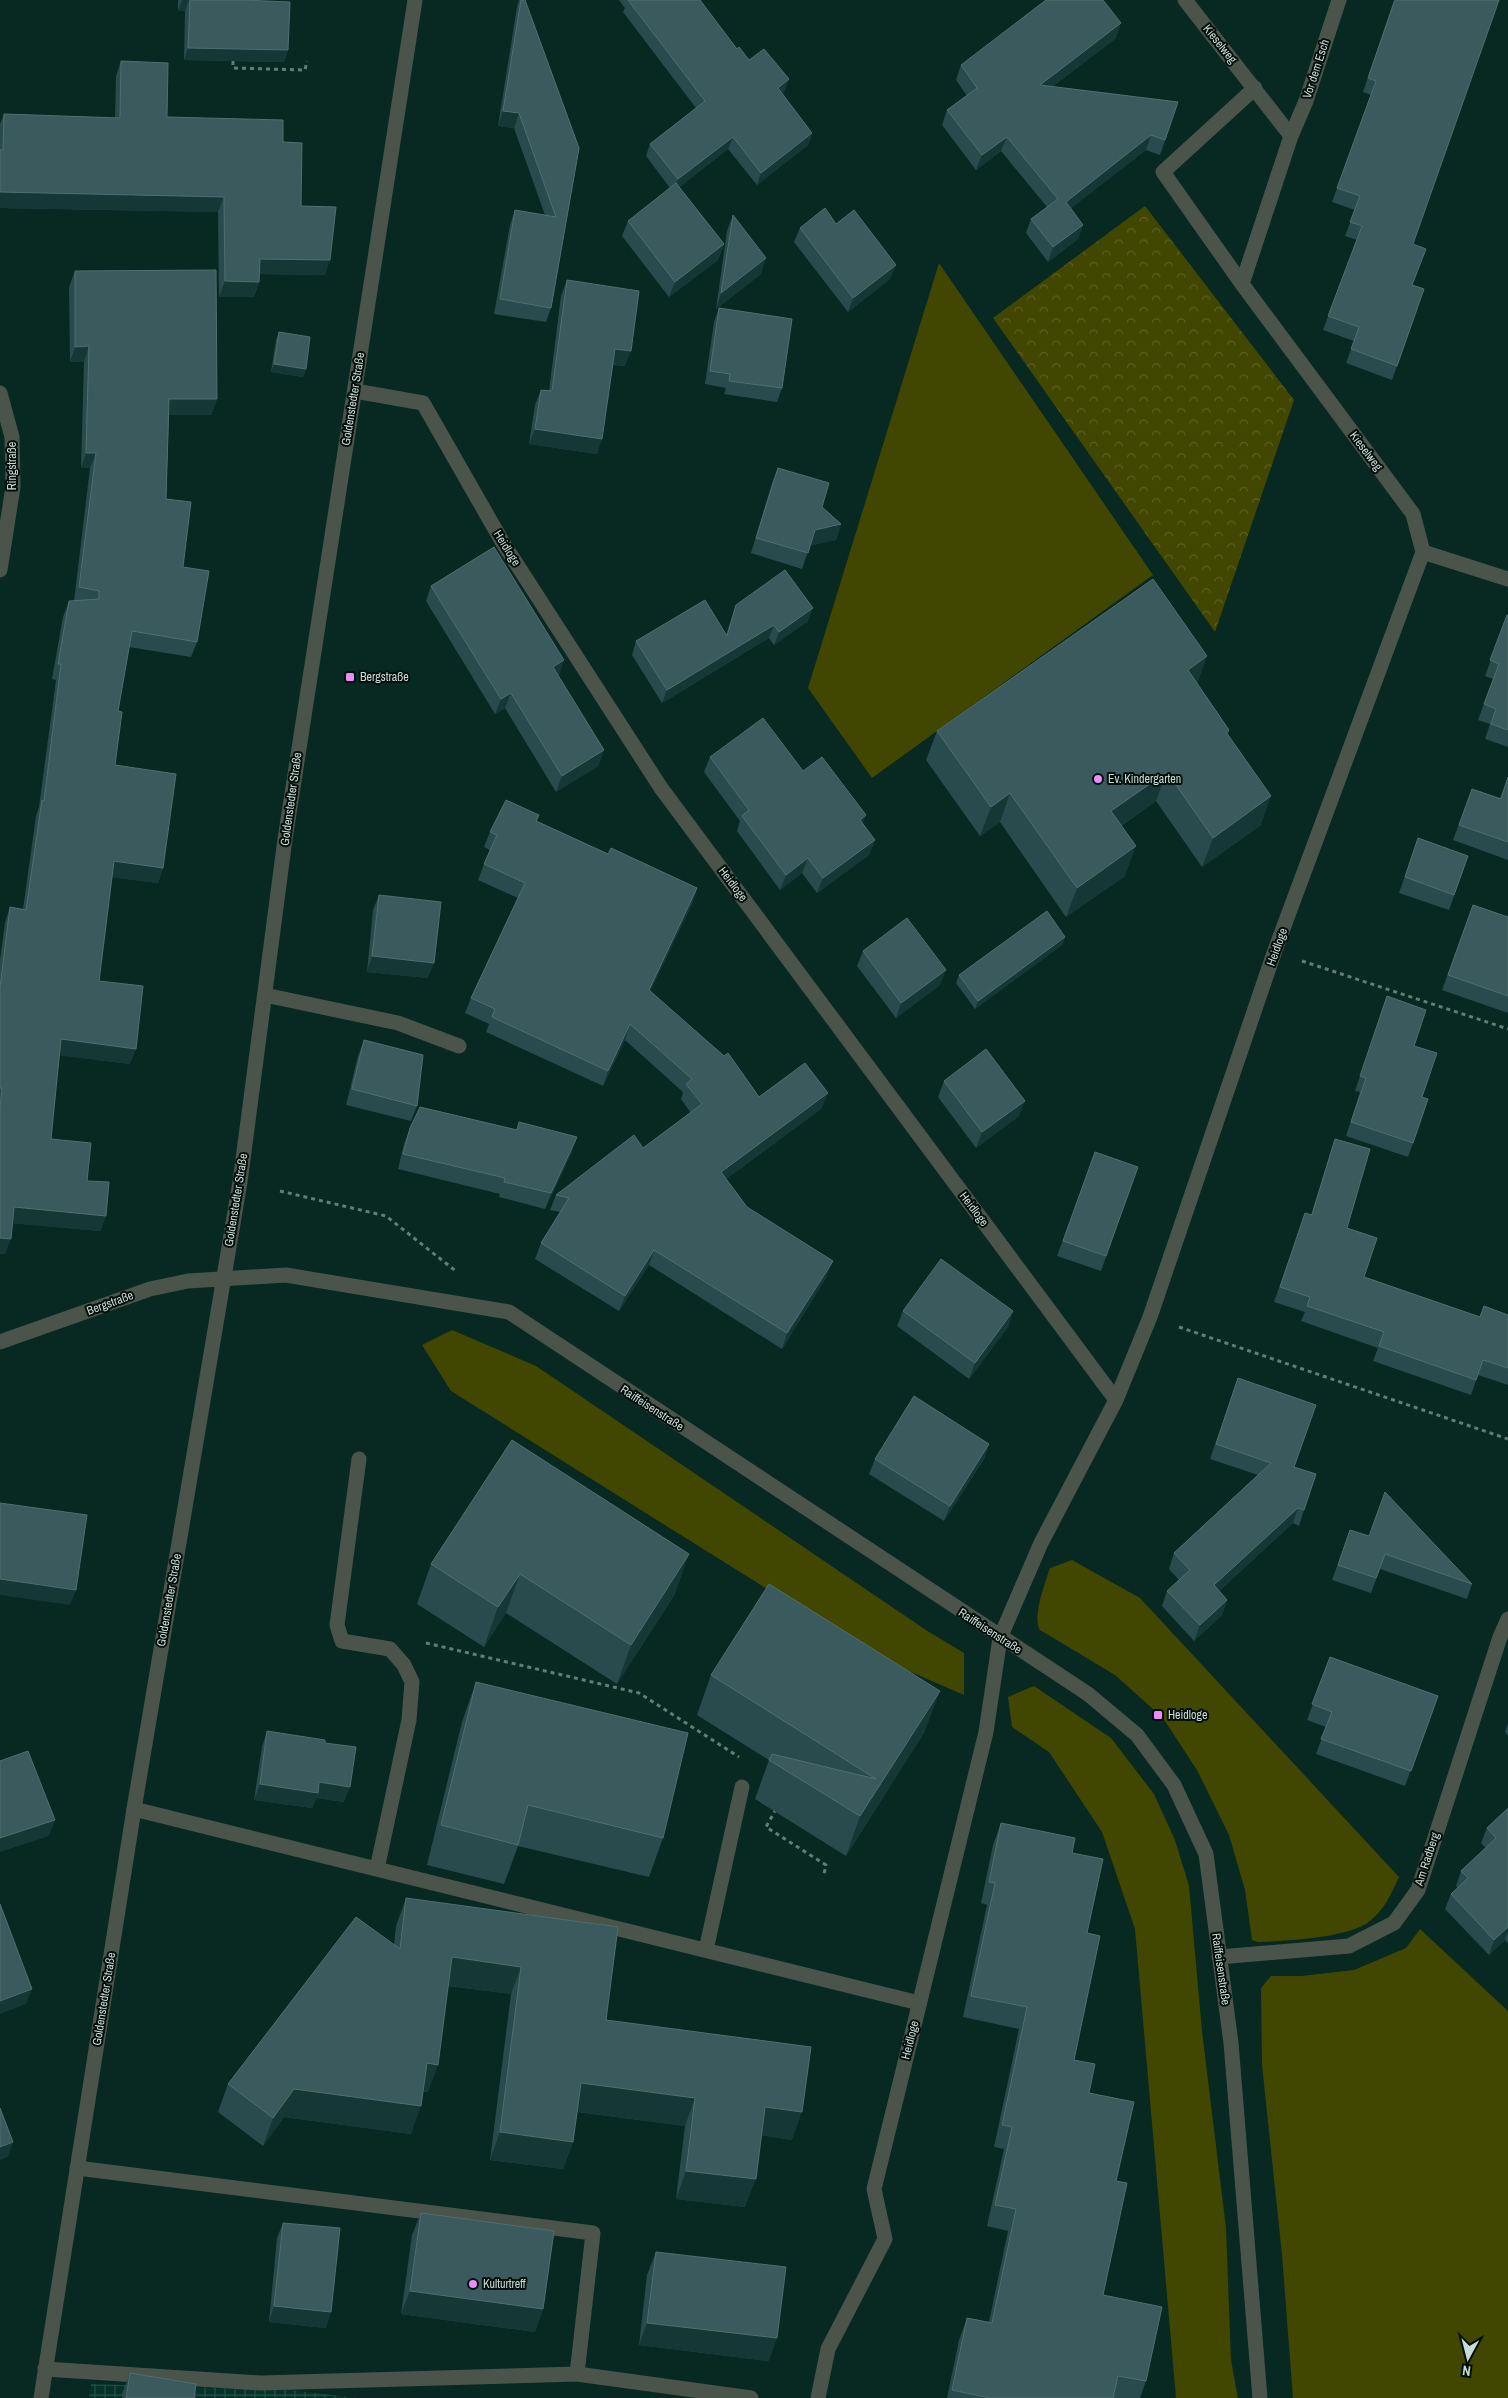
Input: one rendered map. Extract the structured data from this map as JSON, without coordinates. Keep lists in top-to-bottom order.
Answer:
{
  "streets": {
    "street": [
      "Kieselweg",
      "Vor dem Esch",
      "Goldenstedter Straße",
      "Ringstraße",
      "Heidloge",
      "Bergstraße",
      "Raiffeisenstraße",
      "Am Radberg"
    ]
  },
  "crossings": [
    ["Kieselweg", "Vor dem Esch"],
    ["Kieselweg", "Heidloge"],
    ["Goldenstedter Straße", "Heidloge"],
    ["Goldenstedter Straße", "Bergstraße"],
    ["Goldenstedter Straße", "Raiffeisenstraße"],
    ["Heidloge", "Raiffeisenstraße"],
    ["Bergstraße", "Raiffeisenstraße"],
    ["Raiffeisenstraße", "Am Radberg"]
  ],
  "places": {
    "transit": ["Bergstraße", "Heidloge"],
    "other": ["Ev. Kindergarten", "Kulturtreff"]
  },
  "north": "bottom"
}
